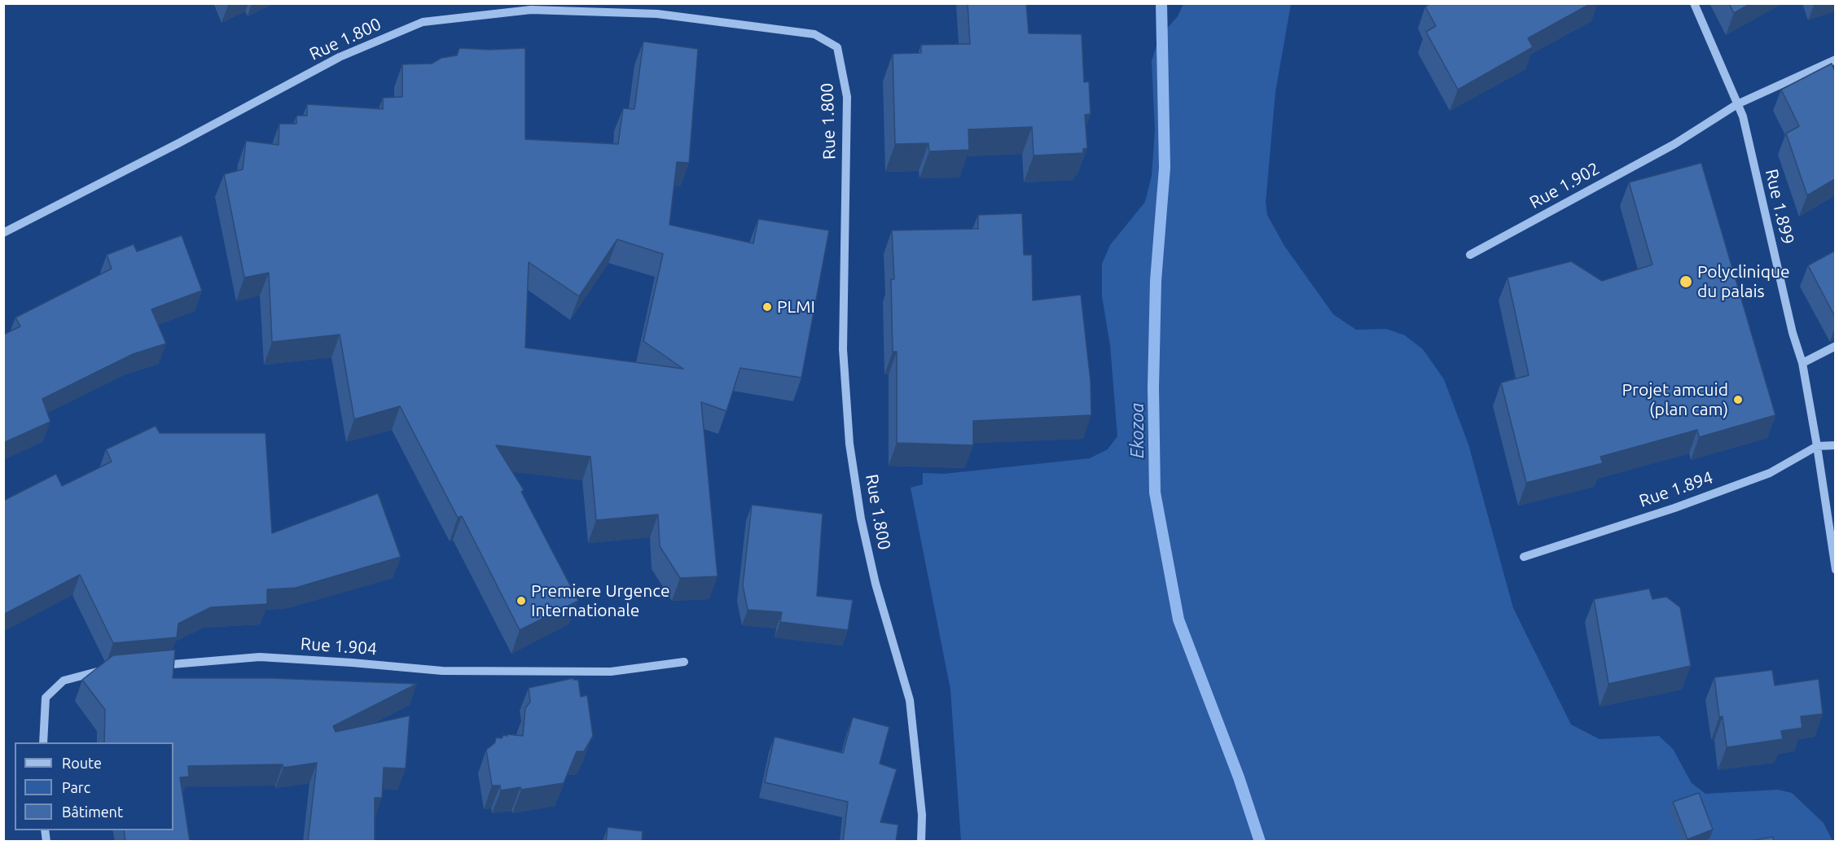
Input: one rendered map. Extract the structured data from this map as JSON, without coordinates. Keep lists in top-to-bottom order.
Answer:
{
  "streets": {
    "street": [
      "Rue 1.800",
      "Rue 1.902",
      "Rue 1.899",
      "Rue 1.894",
      "Rue 1.904"
    ]
  },
  "crossings": [
    ["Rue 1.902", "Rue 1.899"],
    ["Rue 1.899", "Rue 1.894"]
  ],
  "water": ["Ekozoa"],
  "places": [
    "Polyclinique du palais",
    "PLMI",
    "Projet amcuid (plan cam)",
    "Premiere Urgence Internationale"
  ],
  "legend": ["Route", "Parc", "Bâtiment"]
}
